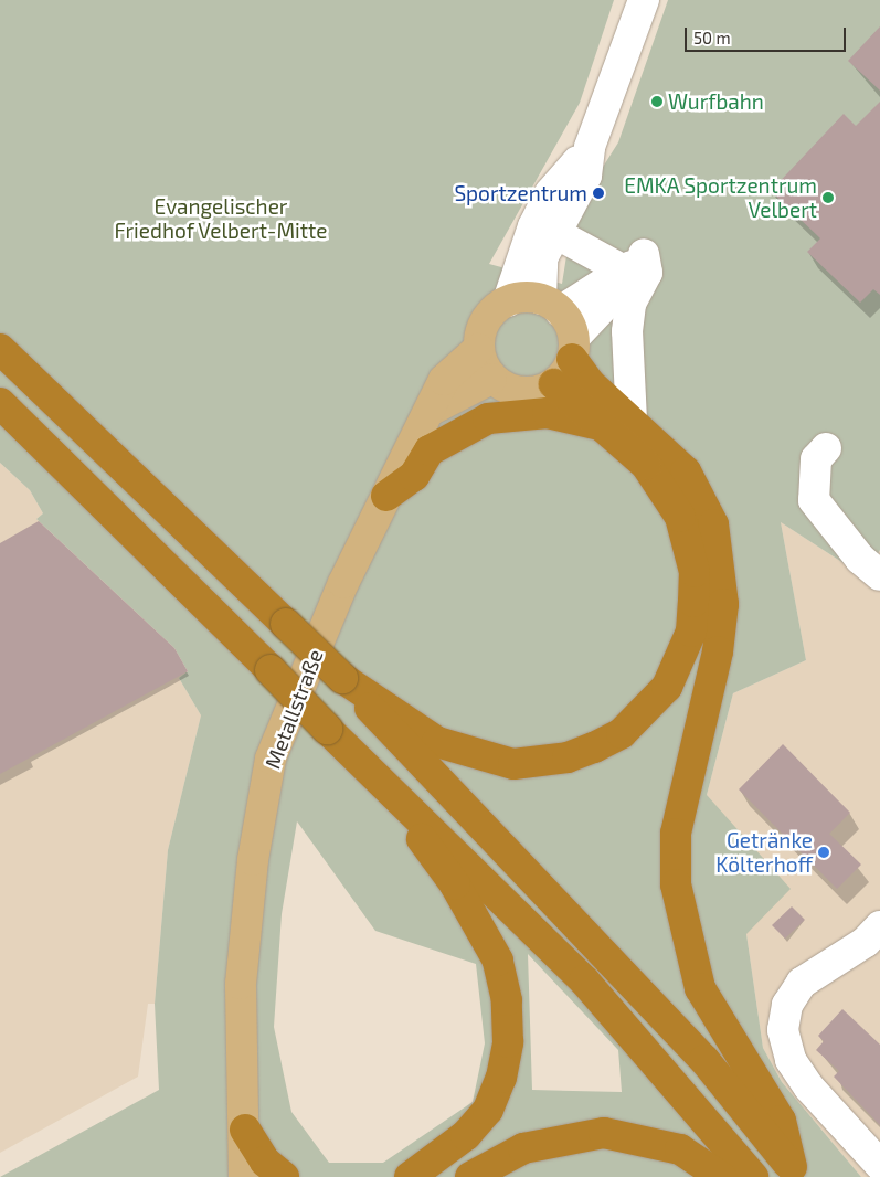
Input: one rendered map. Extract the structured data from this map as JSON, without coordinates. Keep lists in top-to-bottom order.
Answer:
{
  "streets": {
    "main road": ["Metallstraße"]
  },
  "parks": ["Evangelischer Friedhof Velbert-Mitte"],
  "places": [
    "Wurfbahn",
    "Sportzentrum",
    "EMKA Sportzentrum Velbert",
    "Getränke Költerhoff"
  ],
  "scale_bar": "50 m"
}
